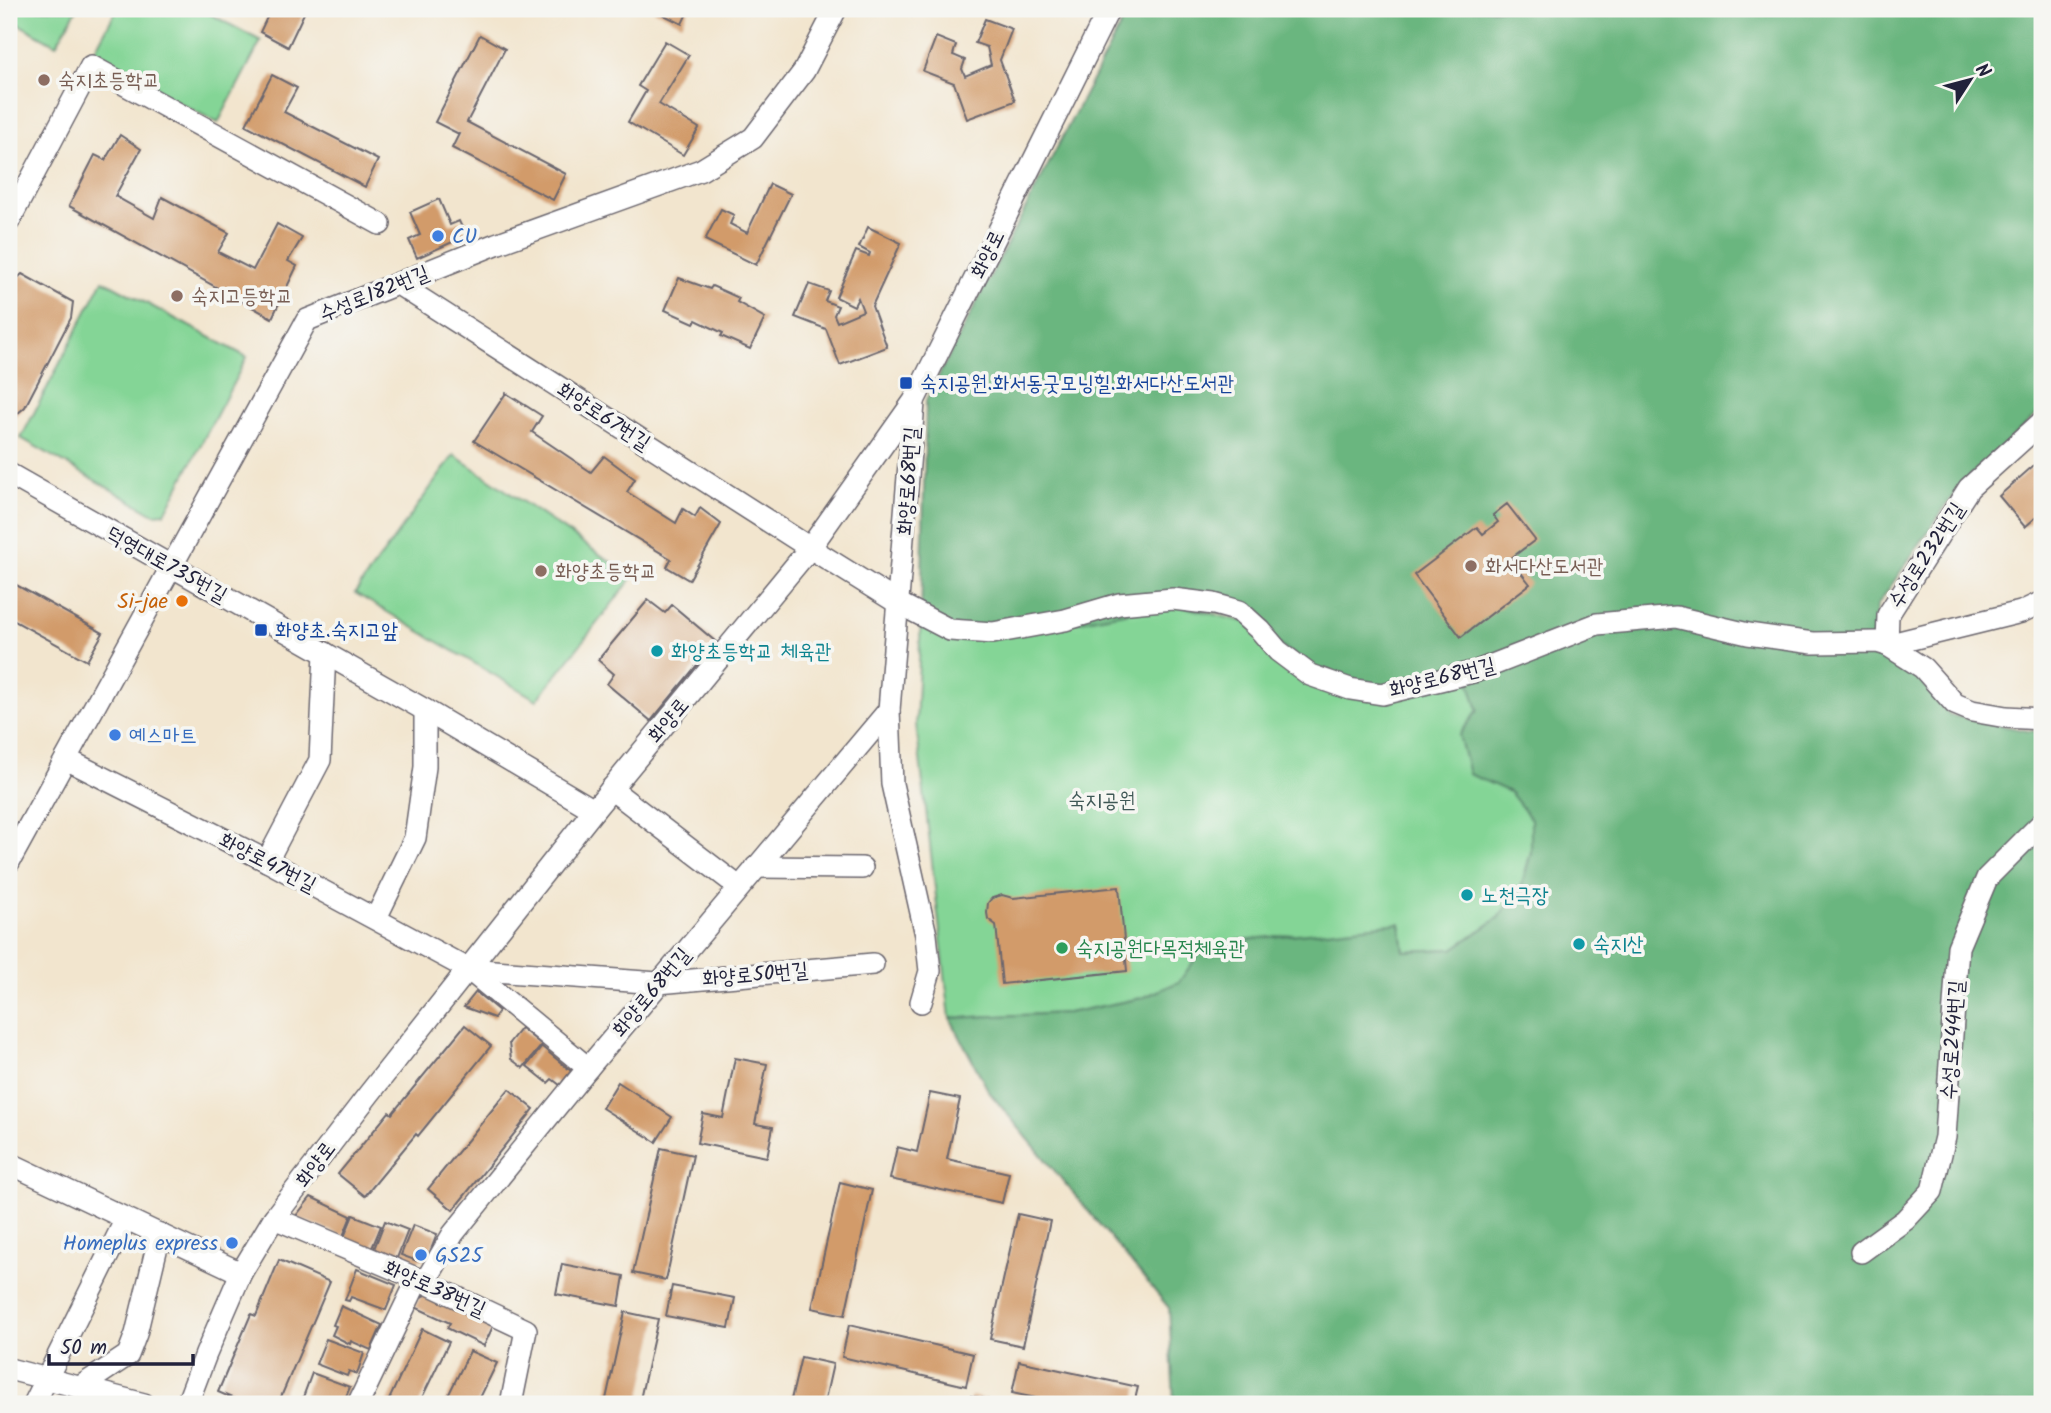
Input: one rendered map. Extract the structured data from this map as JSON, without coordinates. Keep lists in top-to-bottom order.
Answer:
{
  "streets": {
    "street": [
      "화양로",
      "수성로182번길",
      "화양로67번길",
      "화양로68번길",
      "수성로232번길",
      "덕영대로735번길",
      "화양로47번길",
      "화양로50번길",
      "수성로244번길",
      "화양로38번길"
    ]
  },
  "crossings": [
    ["화양로", "화양로67번길"],
    ["화양로", "화양로68번길"],
    ["화양로", "덕영대로735번길"],
    ["화양로", "화양로47번길"],
    ["화양로", "화양로50번길"],
    ["화양로", "화양로38번길"],
    ["수성로182번길", "화양로67번길"],
    ["수성로182번길", "덕영대로735번길"],
    ["수성로182번길", "화양로47번길"],
    ["화양로67번길", "화양로68번길"],
    ["화양로68번길", "수성로232번길"],
    ["화양로68번길", "화양로50번길"],
    ["화양로68번길", "화양로38번길"],
    ["화양로47번길", "화양로50번길"]
  ],
  "parks": ["숙지공원"],
  "places": {
    "other": [
      "숙지초등학교",
      "CU",
      "숙지고등학교",
      "화서다산도서관",
      "화양초등학교",
      "Si-jae",
      "화양초등학교 체육관",
      "예스마트",
      "노천극장",
      "숙지산",
      "숙지공원다목적체육관",
      "Homeplus express",
      "GS25"
    ],
    "transit": ["숙지공원.화서동굿모닝힐.화서다산도서관", "화양초.숙지고앞"]
  },
  "scale_bar": "50 m",
  "north": "top right"
}
